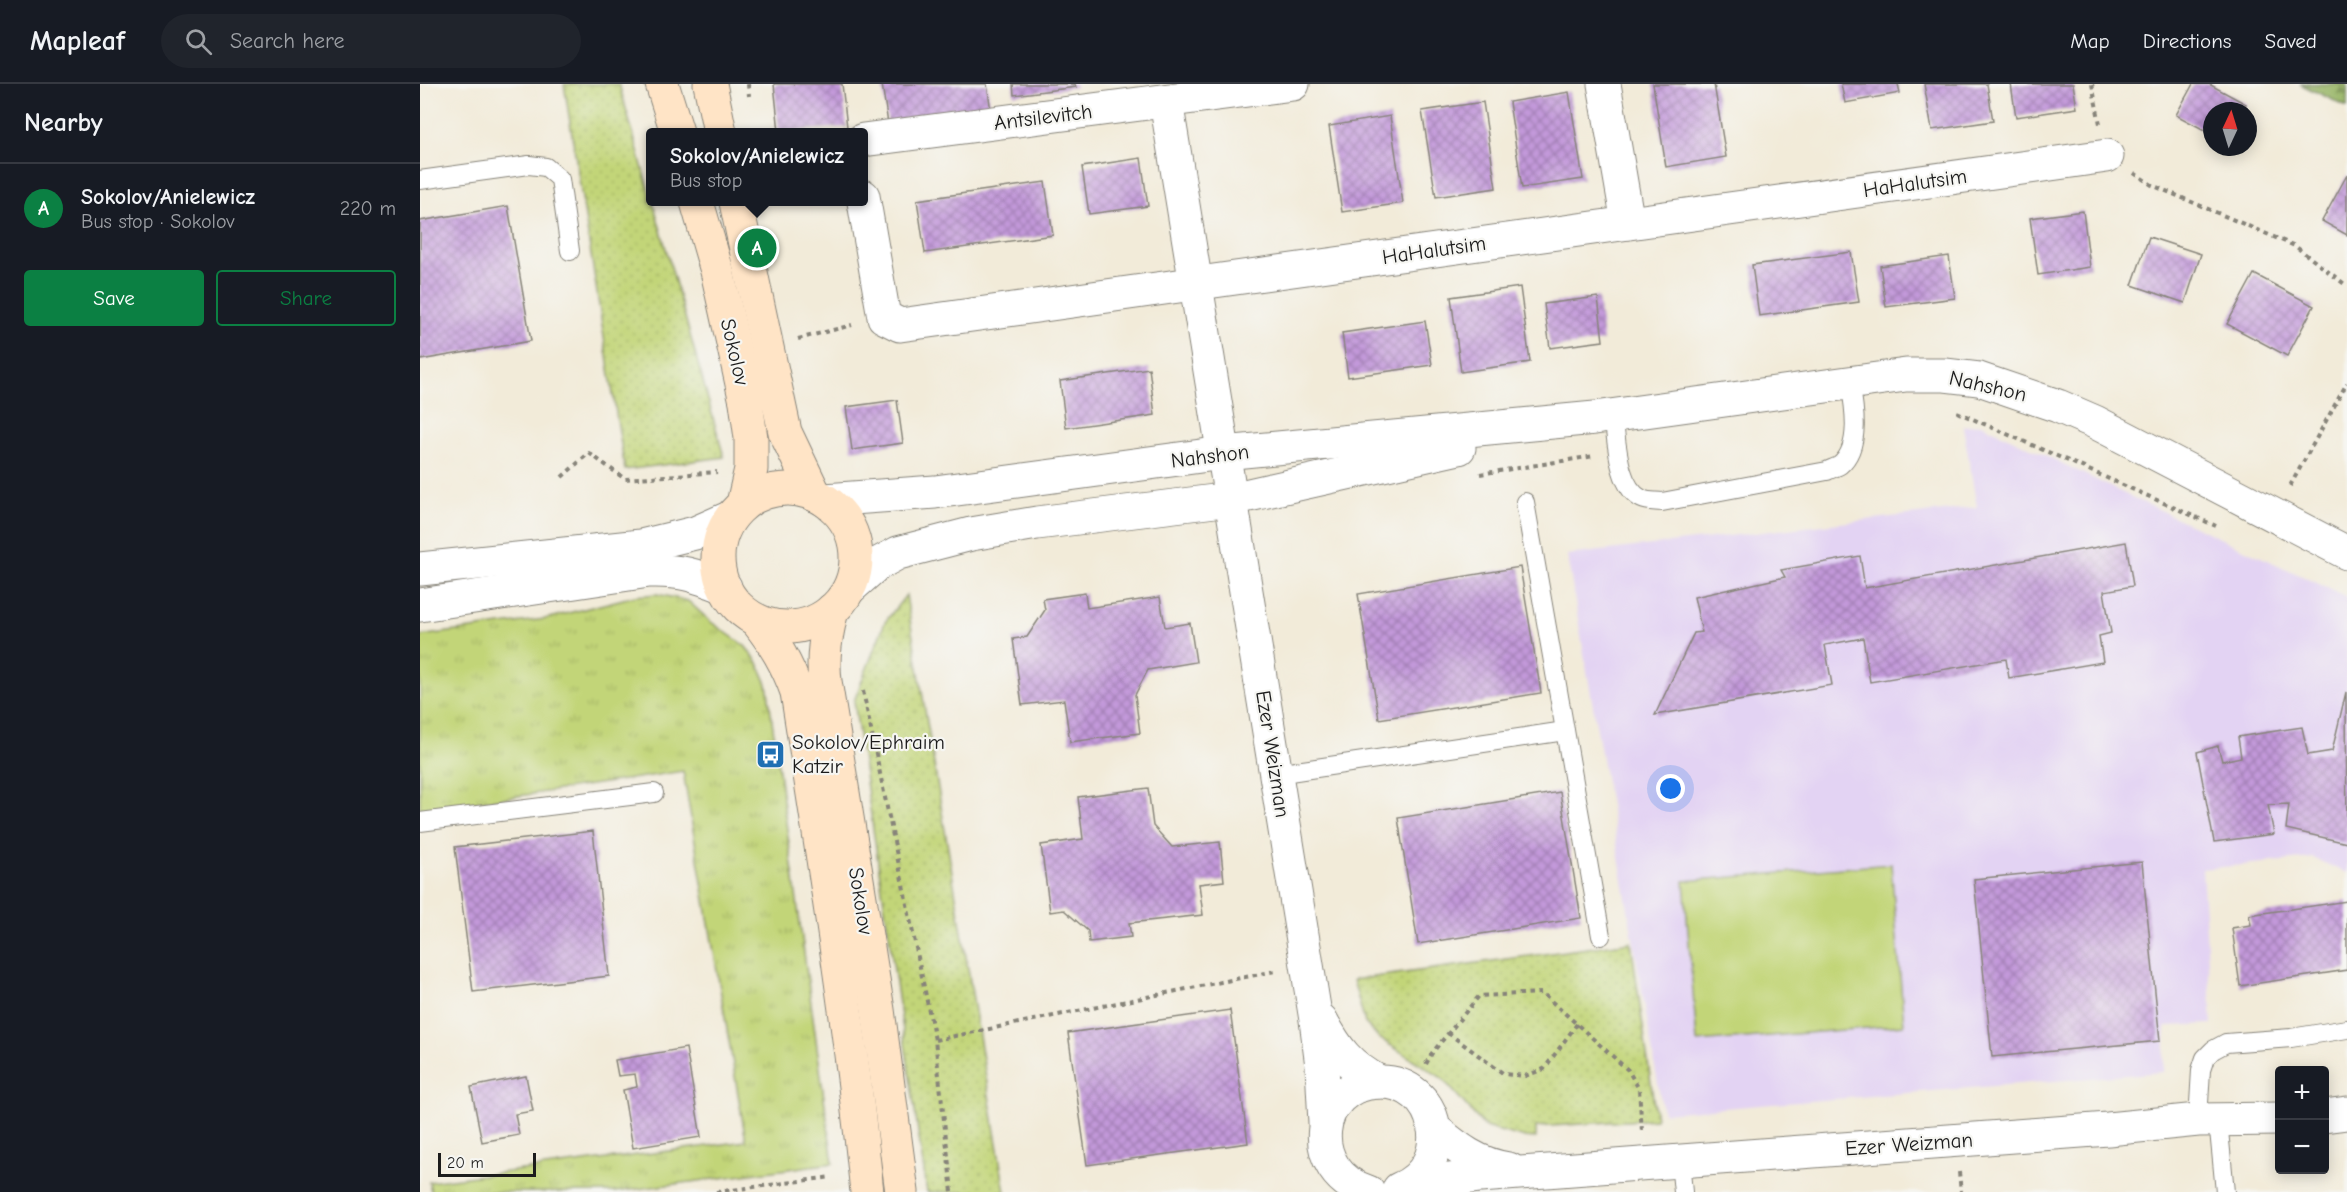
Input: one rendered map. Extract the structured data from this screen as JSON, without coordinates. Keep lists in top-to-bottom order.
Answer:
{
  "streets": {
    "main road": ["Sokolov"],
    "street": [
      "Antsilevitch",
      "HaHalutsim",
      "Nahshon",
      "Ezer Weizman"
    ]
  },
  "crossings": [
    ["Antsilevitch", "Ezer Weizman"],
    ["HaHalutsim", "Ezer Weizman"],
    ["Sokolov", "Nahshon"],
    ["Nahshon", "Ezer Weizman"]
  ],
  "places": {
    "bus stop": ["Sokolov/Ephraim Katzir"]
  },
  "scale_bar": "20 m",
  "north": "top",
  "page": {
    "header": "Mapleaf",
    "search": "Search here",
    "nav": ["Map", "Directions", "Saved"],
    "heading": "Nearby",
    "popup": ["Sokolov/Anielewicz", "Bus stop"],
    "list": [
      {
        "mark": "A",
        "name": "Sokolov/Anielewicz",
        "note": "Bus stop · Sokolov",
        "value": "220 m"
      }
    ],
    "pins": "A",
    "buttons": ["Save", "Share"],
    "map_buttons": ["+", "−"],
    "scale": "20 m"
  }
}
